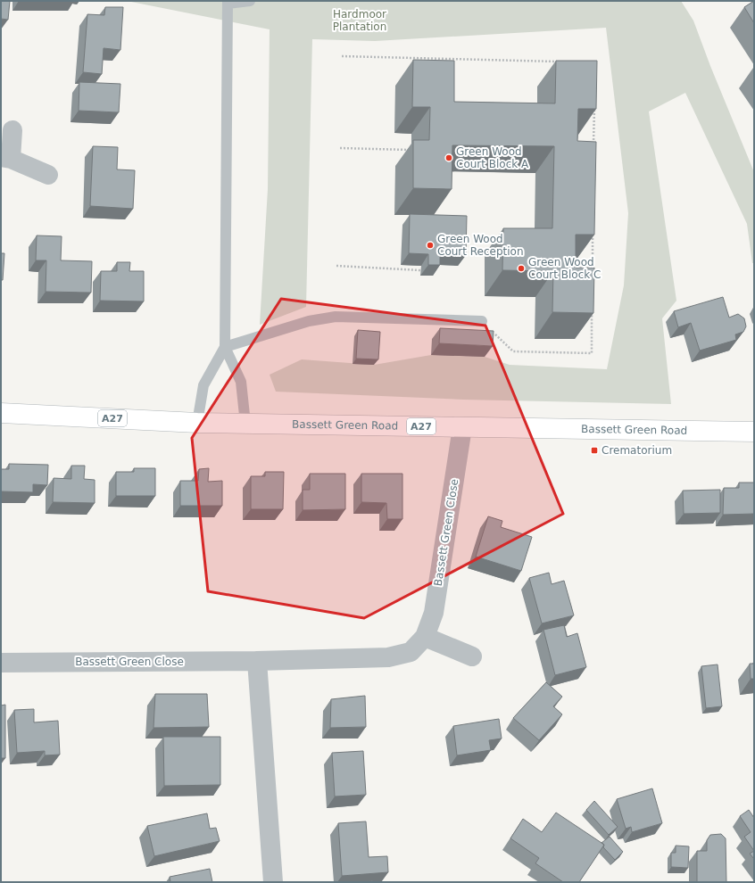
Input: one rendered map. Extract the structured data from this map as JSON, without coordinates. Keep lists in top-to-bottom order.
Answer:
{
  "streets": {
    "main road": ["A27", "Bassett Green Road"],
    "street": ["Bassett Green Close"]
  },
  "crossings": [
    ["Bassett Green Road", "Bassett Green Close"]
  ],
  "parks": ["Hardmoor Plantation"],
  "places": {
    "other": ["Green Wood Court Block A", "Green Wood Court Reception", "Green Wood Court Block C"],
    "transit": ["Crematorium"]
  }
}
